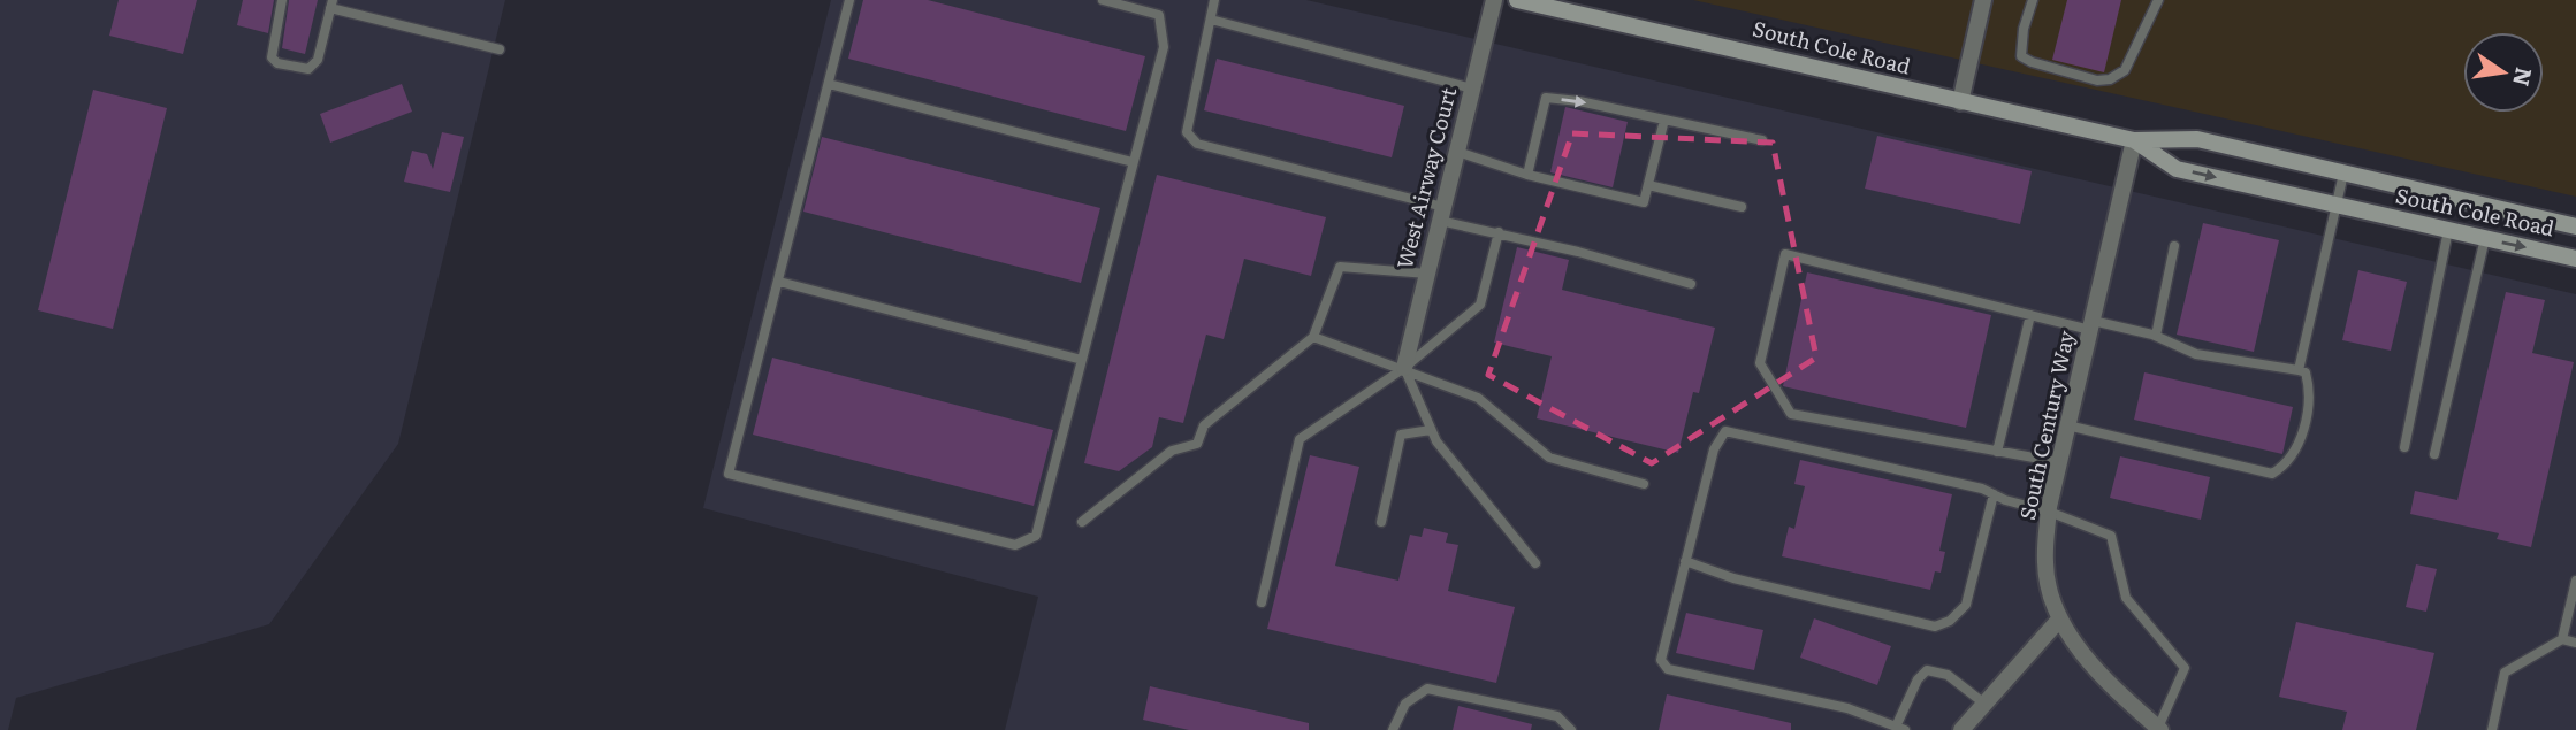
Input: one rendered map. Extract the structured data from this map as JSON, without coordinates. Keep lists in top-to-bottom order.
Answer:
{
  "streets": {
    "main road": ["South Cole Road"],
    "street": ["West Airway Court", "South Century Way"]
  },
  "crossings": [
    ["South Cole Road", "South Century Way"]
  ],
  "north": "right"
}
